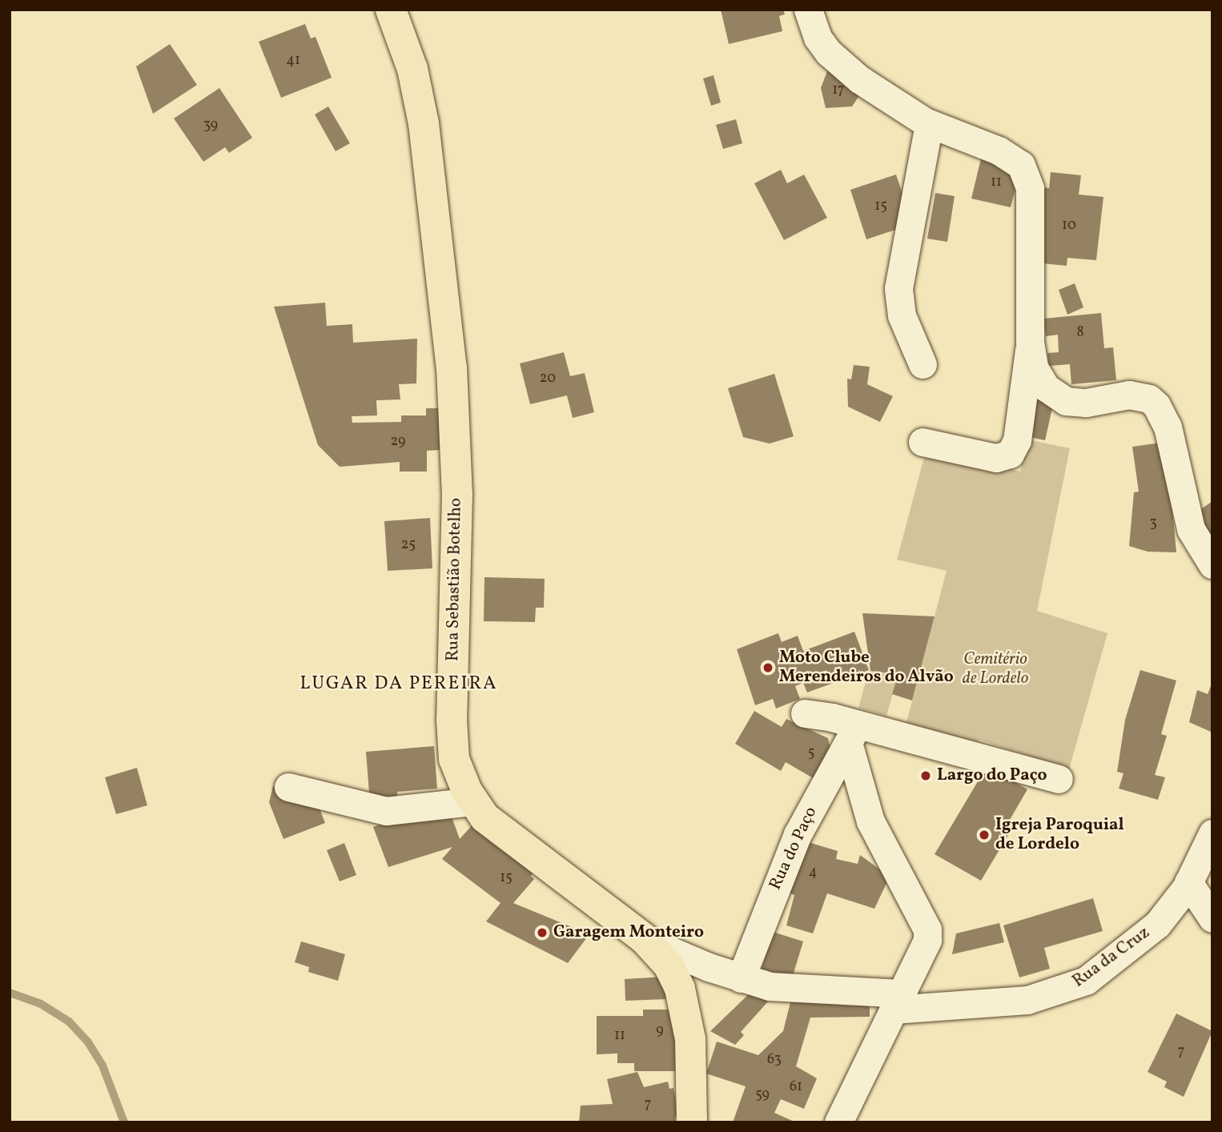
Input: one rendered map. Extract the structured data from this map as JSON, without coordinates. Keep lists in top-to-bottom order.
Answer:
{
  "streets": {
    "main road": ["Rua Sebastião Botelho"],
    "street": ["Rua do Paço", "Rua da Cruz"]
  },
  "crossings": [
    ["Rua Sebastião Botelho", "Rua da Cruz"],
    ["Rua do Paço", "Rua da Cruz"]
  ],
  "districts": ["LUGAR DA PEREIRA"],
  "parks": ["Cemitério de Lordelo"],
  "places": [
    "Moto Clube Merendeiros do Alvão",
    "Largo do Paço",
    "Igreja Paroquial de Lordelo",
    "Garagem Monteiro"
  ],
  "house_numbers": [
    "41",
    "17",
    "39",
    "11",
    "15",
    "10",
    "8",
    "20",
    "29",
    "3",
    "25",
    "5",
    "4",
    "15",
    "9",
    "11",
    "7",
    "63",
    "61",
    "59",
    "7"
  ]
}
